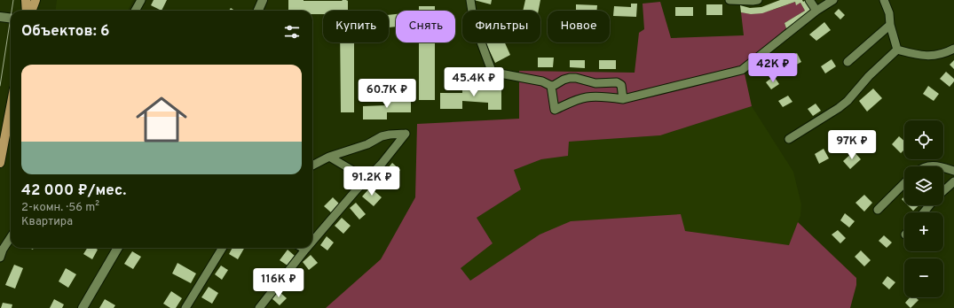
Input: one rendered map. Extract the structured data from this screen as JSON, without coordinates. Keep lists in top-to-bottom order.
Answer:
{
  "page": {
    "chip": [
      "Купить",
      "Снять",
      "Фильтры",
      "Новое"
    ],
    "heading": "Объектов: 6",
    "price": [
      "42K ₽",
      "45.4K ₽",
      "60.7K ₽",
      "97K ₽",
      "91.2K ₽",
      "116K ₽"
    ],
    "list": [
      {
        "name": "42 000 ₽/мес.",
        "note": "2-комн. · 56 m² · Квартира"
      }
    ],
    "map_buttons": ["+", "−"]
  }
}
